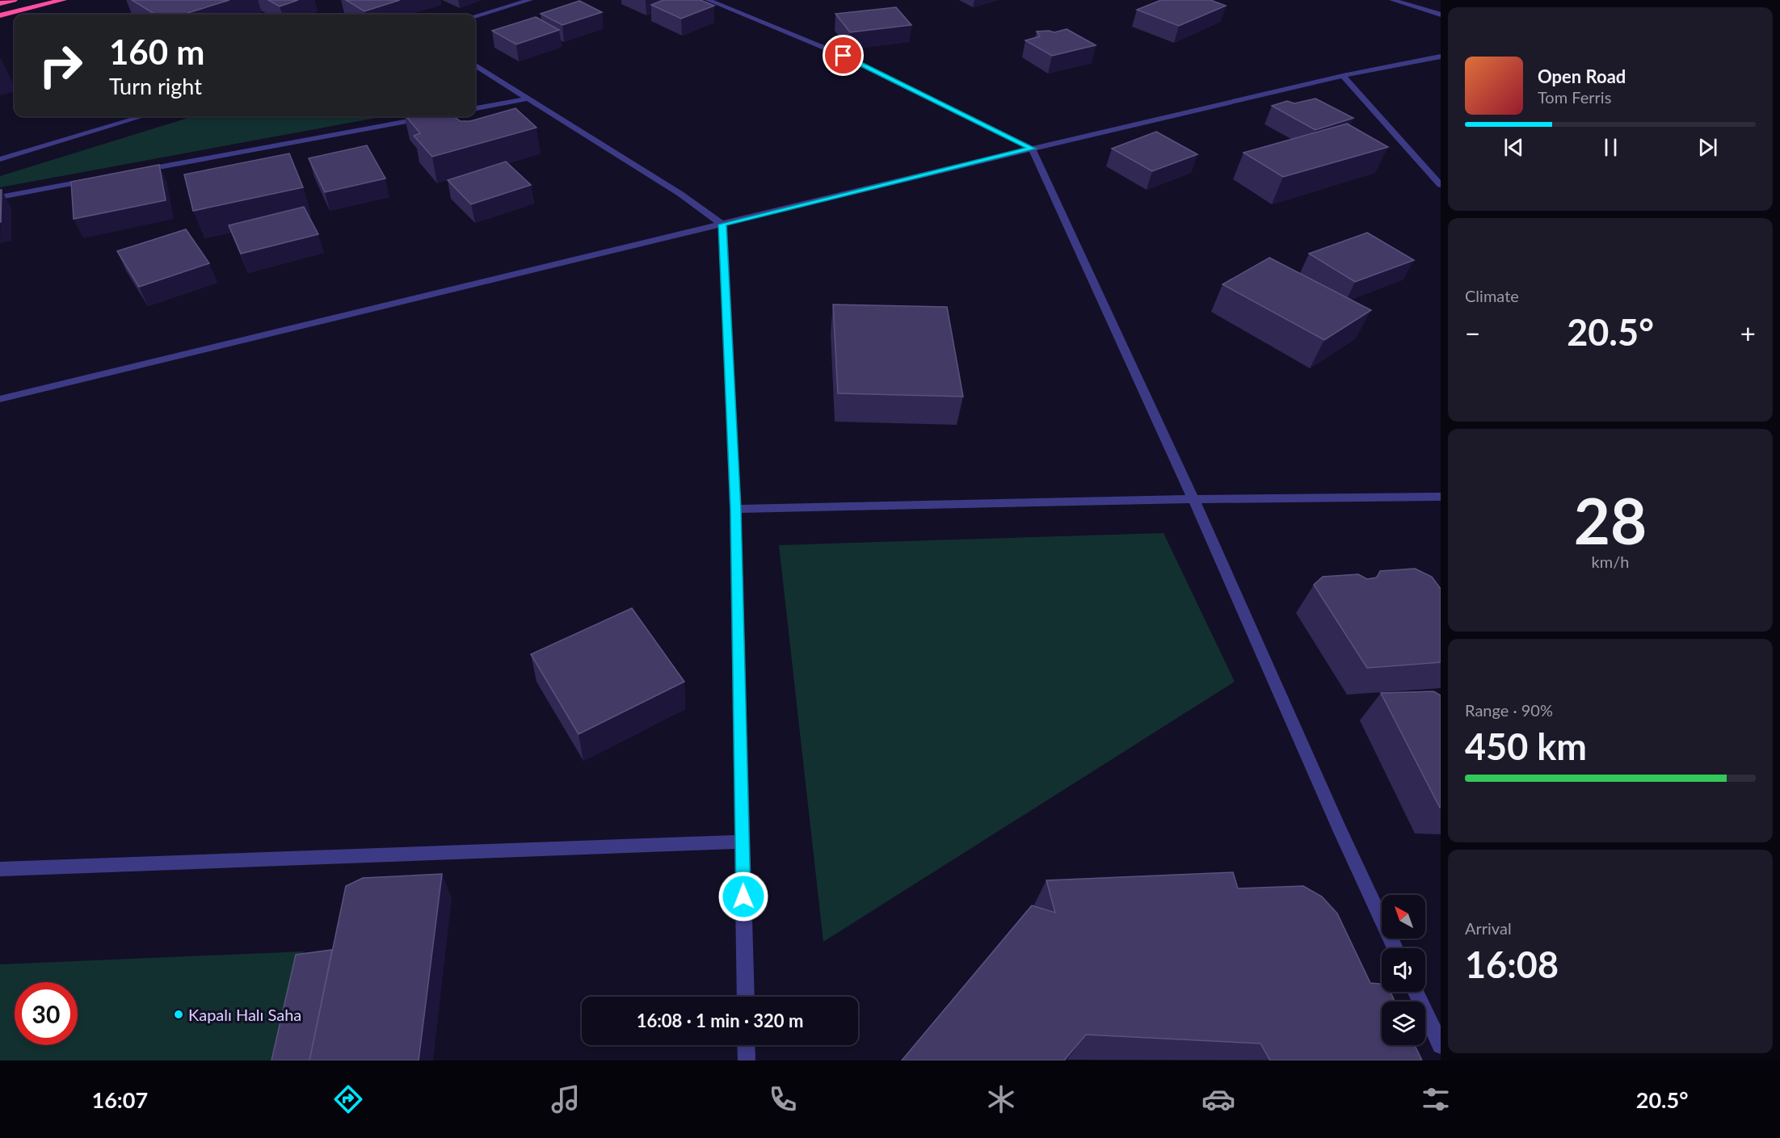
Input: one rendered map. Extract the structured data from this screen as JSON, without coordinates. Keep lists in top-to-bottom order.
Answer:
{
  "places": ["Kapalı Halı Saha"],
  "north": "top left",
  "page": {
    "turn": ["160 m", "Turn right"],
    "song": ["Open Road", "Tom Ferris"],
    "tile": [
      "Climate",
      ["28", "km/h"],
      ["Range · 90%", "450 km"],
      ["Arrival", "16:08"]
    ],
    "heat": ["−", "20.5°", "+"],
    "limit": "30",
    "trip": "16:08 · 1 min · 320 m",
    "tabs": ["16:07", "20.5°"]
  }
}
